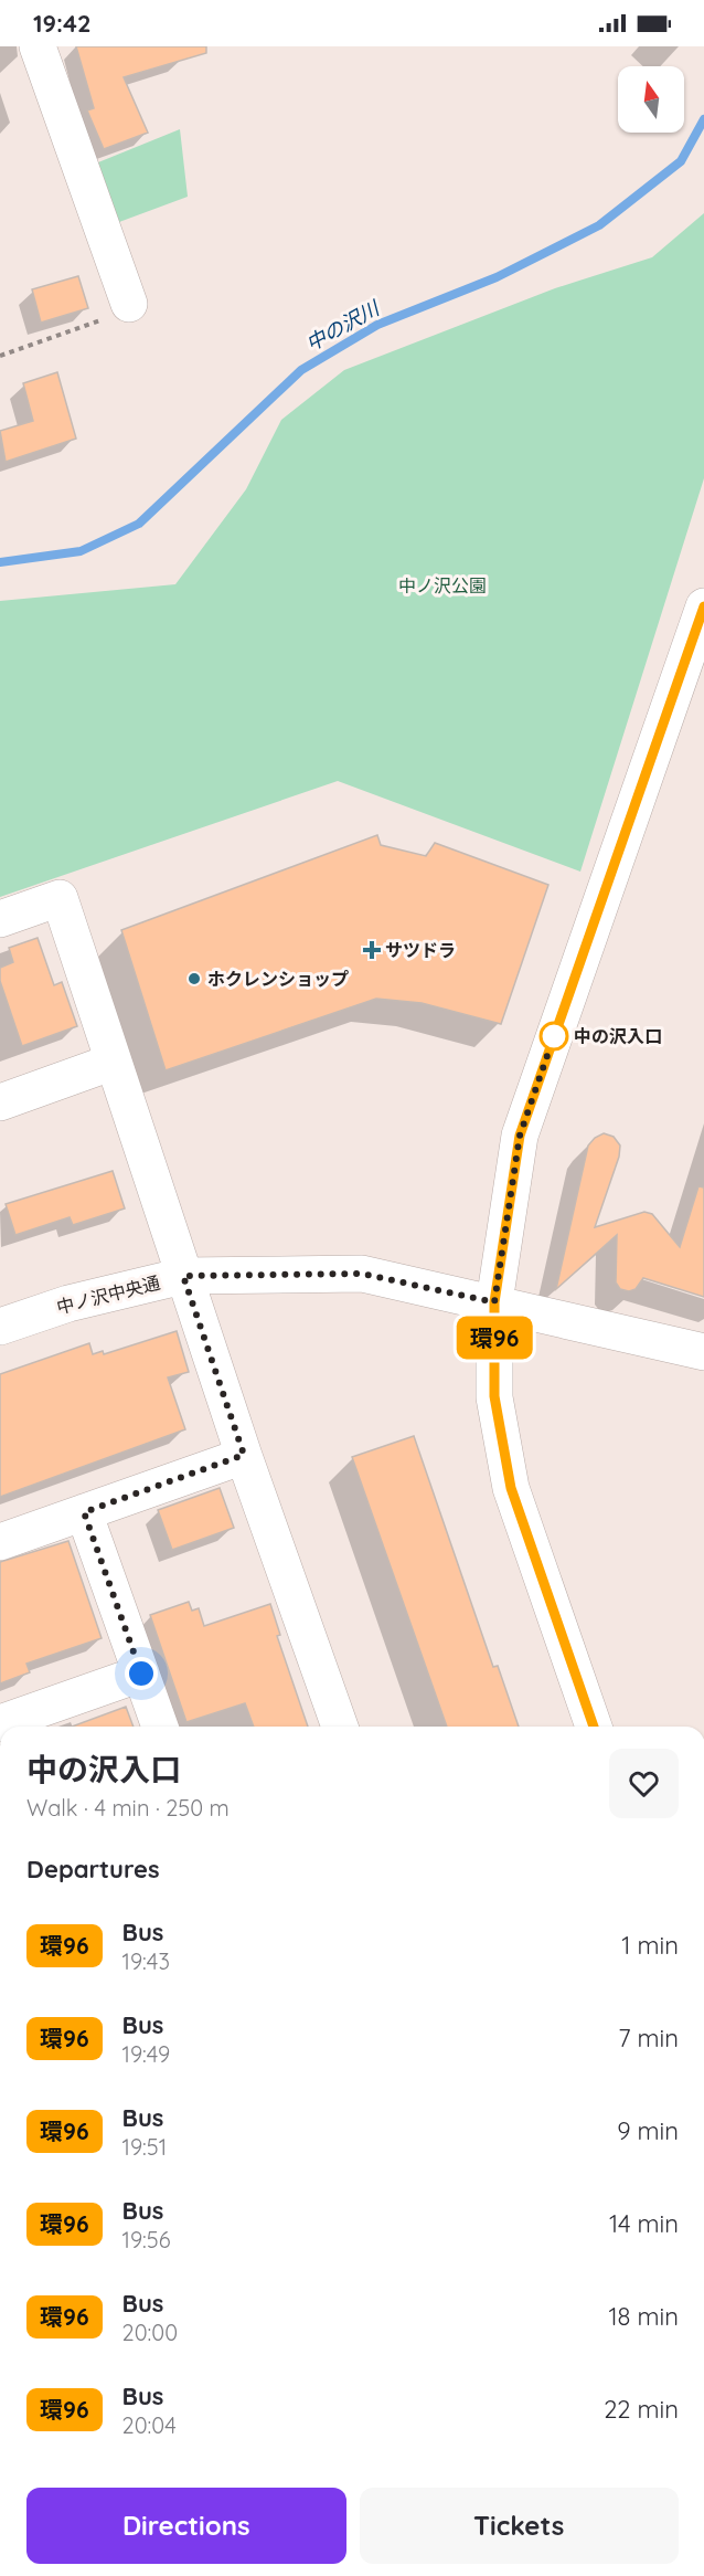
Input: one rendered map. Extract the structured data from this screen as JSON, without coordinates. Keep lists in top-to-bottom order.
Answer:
{
  "streets": {
    "street": ["中ノ沢中央通"]
  },
  "water": ["中の沢川"],
  "parks": ["中ノ沢公園"],
  "places": {
    "health": ["サツドラ"],
    "other": ["ホクレンショップ", "中の沢入口"]
  },
  "lines": ["bus line 環96"],
  "north": "top",
  "page": {
    "status": "19:42",
    "on_map": "環96",
    "heading": [
      ["中の沢入口", "Walk · 4 min · 250 m"],
      "Departures"
    ],
    "list": [
      {
        "mark": "環96",
        "name": "Bus",
        "note": "19:43",
        "value": "1 min"
      },
      {
        "mark": "環96",
        "name": "Bus",
        "note": "19:49",
        "value": "7 min"
      },
      {
        "mark": "環96",
        "name": "Bus",
        "note": "19:51",
        "value": "9 min"
      },
      {
        "mark": "環96",
        "name": "Bus",
        "note": "19:56",
        "value": "14 min"
      },
      {
        "mark": "環96",
        "name": "Bus",
        "note": "20:00",
        "value": "18 min"
      },
      {
        "mark": "環96",
        "name": "Bus",
        "note": "20:04",
        "value": "22 min"
      }
    ],
    "buttons": ["Directions", "Tickets"]
  }
}
